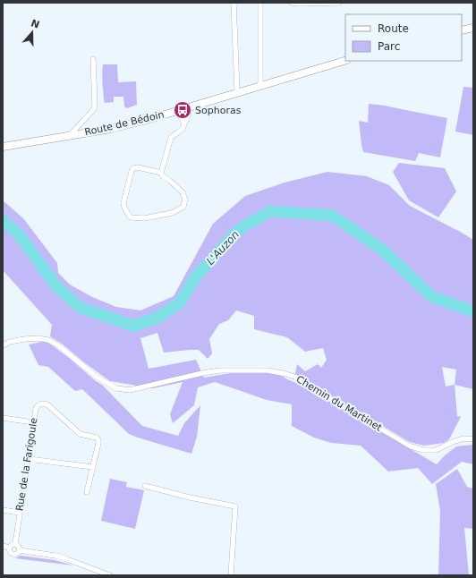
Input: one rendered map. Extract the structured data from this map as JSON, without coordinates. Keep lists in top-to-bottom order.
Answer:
{
  "streets": {
    "main road": ["Route de Bédoin"],
    "street": ["Chemin du Martinet", "Rue de la Farigoule"]
  },
  "water": ["L'Auzon"],
  "places": {
    "bus stop": ["Sophoras"]
  },
  "legend": ["Route", "Parc"],
  "north": "top"
}
